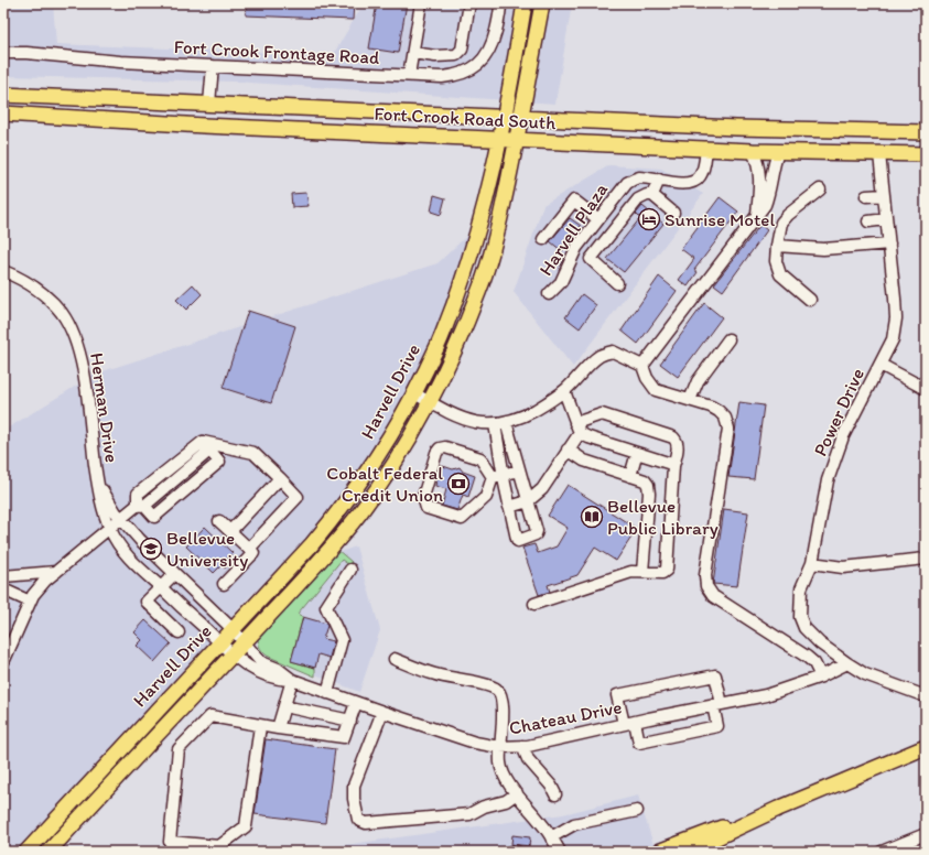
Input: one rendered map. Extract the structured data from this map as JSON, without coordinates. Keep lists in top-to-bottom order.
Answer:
{
  "streets": {
    "main road": ["Fort Crook Road South", "Harvell Drive"],
    "street": [
      "Fort Crook Frontage Road",
      "Harvell Plaza",
      "Herman Drive",
      "Power Drive",
      "Chateau Drive"
    ]
  },
  "crossings": [
    ["Fort Crook Road South", "Harvell Plaza"],
    ["Fort Crook Road South", "Harvell Drive"],
    ["Fort Crook Road South", "Power Drive"],
    ["Harvell Drive", "Herman Drive"],
    ["Harvell Drive", "Chateau Drive"],
    ["Herman Drive", "Chateau Drive"],
    ["Power Drive", "Chateau Drive"]
  ],
  "places": {
    "hotel": ["Sunrise Motel"],
    "bank": ["Cobalt Federal Credit Union"],
    "library": ["Bellevue Public Library"],
    "school or university": ["Bellevue University"]
  }
}
